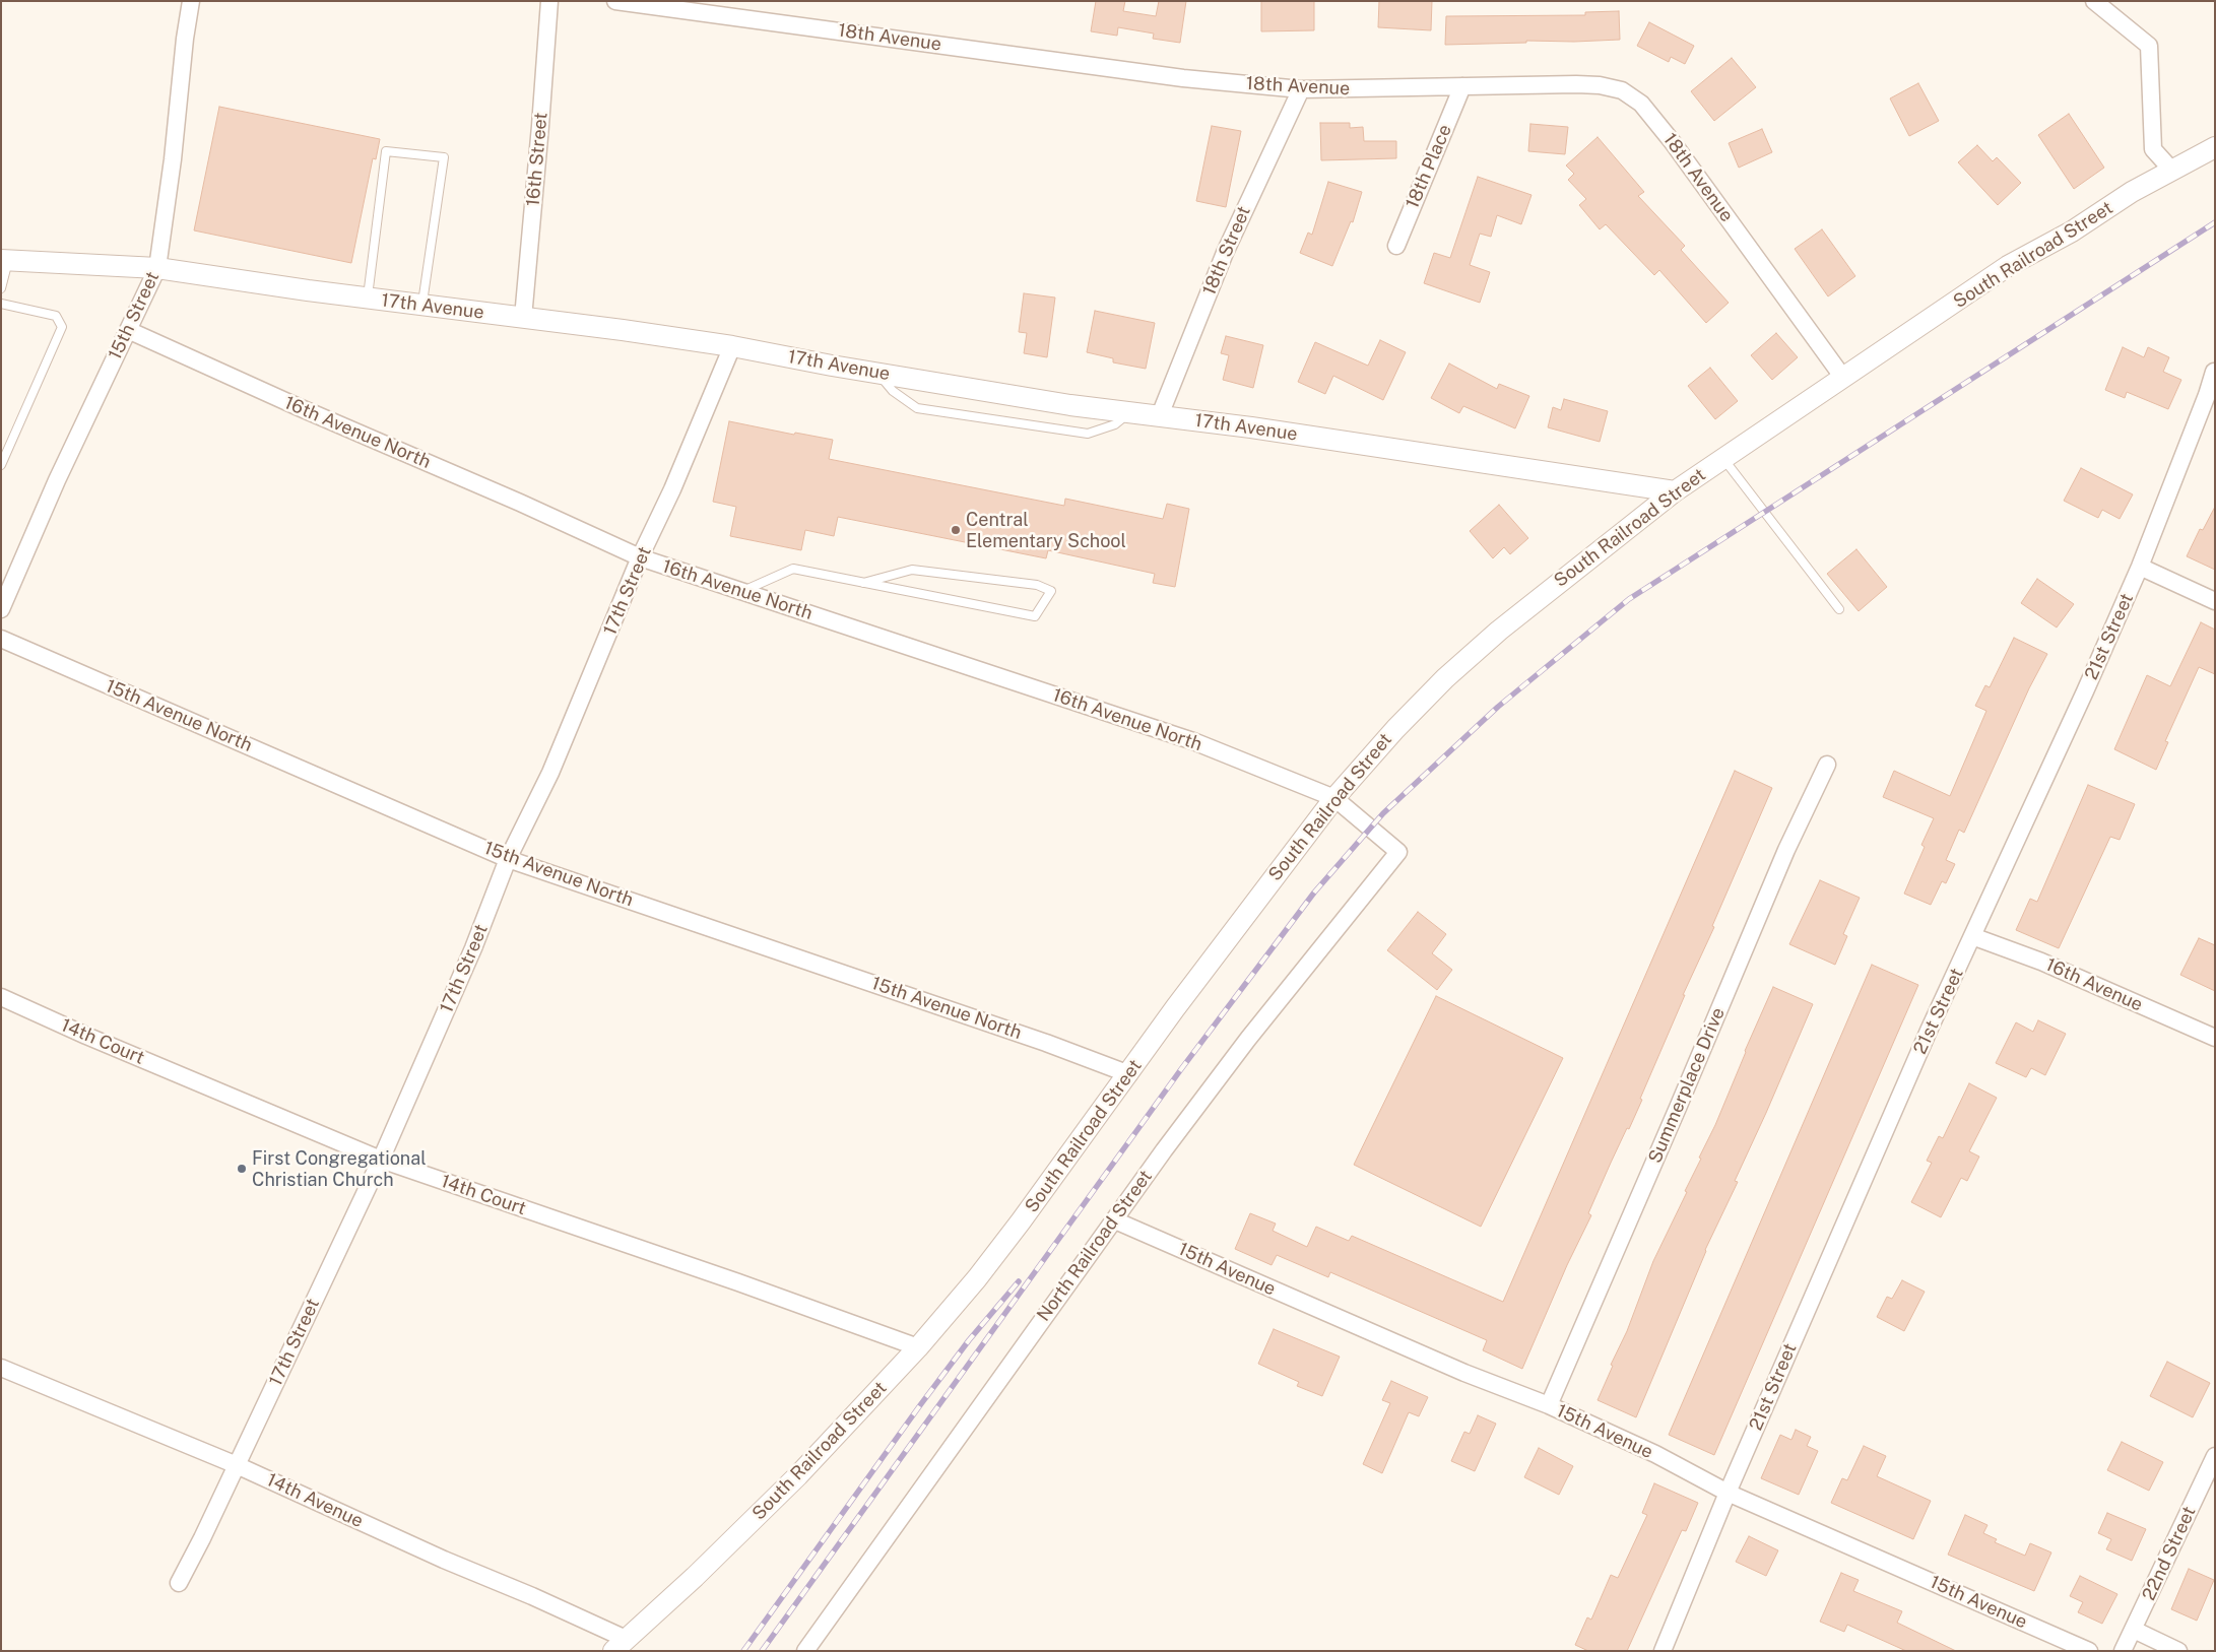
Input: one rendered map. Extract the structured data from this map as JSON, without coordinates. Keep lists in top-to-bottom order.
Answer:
{
  "streets": {
    "street": [
      "18th Avenue",
      "16th Street",
      "18th Place",
      "18th Street",
      "South Railroad Street",
      "17th Avenue",
      "15th Street",
      "16th Avenue North",
      "17th Street",
      "21st Street",
      "15th Avenue North",
      "16th Avenue",
      "14th Court",
      "Summerplace Drive",
      "North Railroad Street",
      "15th Avenue",
      "14th Avenue",
      "22nd Street"
    ]
  },
  "crossings": [
    ["18th Avenue", "18th Place"],
    ["18th Avenue", "18th Street"],
    ["18th Avenue", "South Railroad Street"],
    ["16th Street", "17th Avenue"],
    ["18th Street", "17th Avenue"],
    ["South Railroad Street", "17th Avenue"],
    ["South Railroad Street", "16th Avenue North"],
    ["South Railroad Street", "15th Avenue North"],
    ["South Railroad Street", "14th Court"],
    ["South Railroad Street", "North Railroad Street"],
    ["South Railroad Street", "14th Avenue"],
    ["17th Avenue", "15th Street"],
    ["17th Avenue", "17th Street"],
    ["15th Street", "16th Avenue North"],
    ["16th Avenue North", "17th Street"],
    ["16th Avenue North", "North Railroad Street"],
    ["17th Street", "15th Avenue North"],
    ["17th Street", "14th Court"],
    ["17th Street", "14th Avenue"],
    ["21st Street", "16th Avenue"],
    ["21st Street", "15th Avenue"],
    ["Summerplace Drive", "15th Avenue"],
    ["North Railroad Street", "15th Avenue"]
  ],
  "places": ["Central Elementary School", "First Congregational Christian Church"]
}
